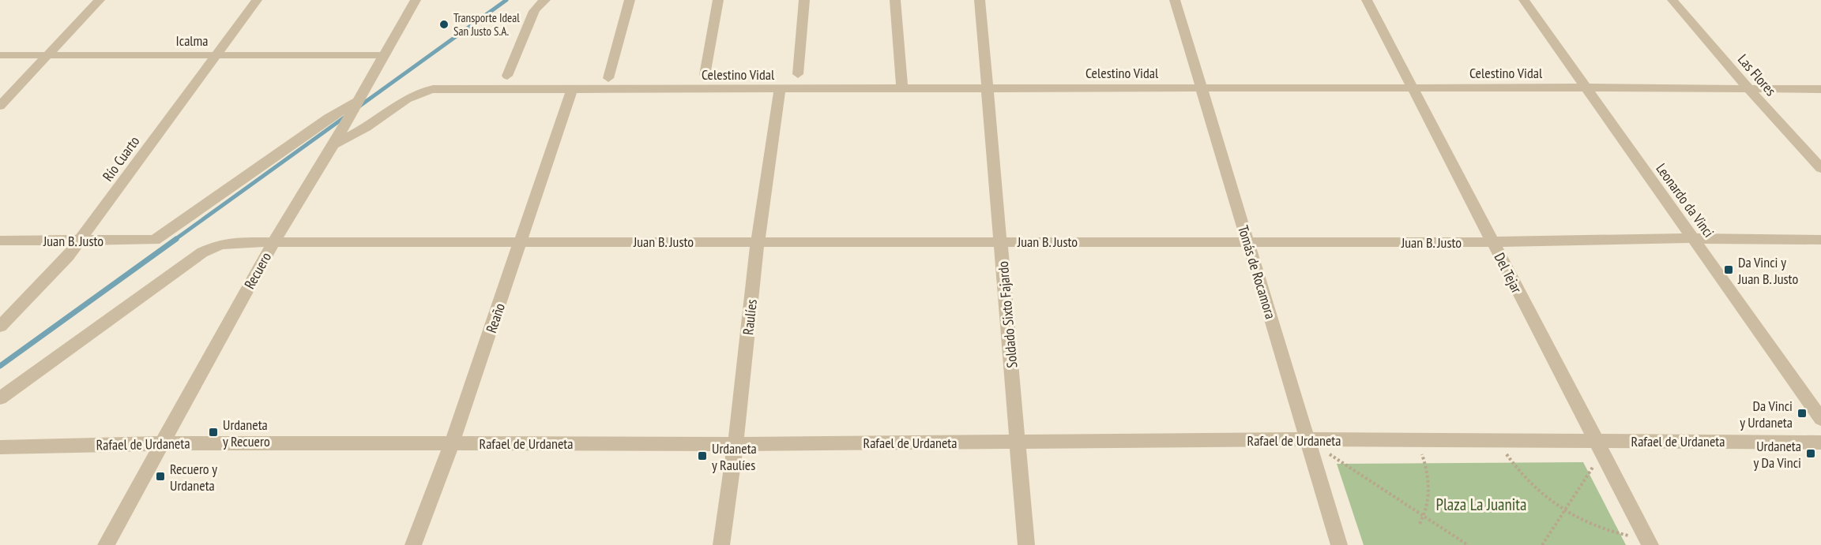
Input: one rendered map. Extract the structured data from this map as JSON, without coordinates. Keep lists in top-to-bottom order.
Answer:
{
  "streets": {
    "street": [
      "Icalma",
      "Celestino Vidal",
      "Las Flores",
      "Río Cuarto",
      "Leonardo da Vinci",
      "Juan B. Justo",
      "Recuero",
      "Tomás de Rocamora",
      "Del Tejar",
      "Soldado Sixto Fajardo",
      "Raulíes",
      "Reaño",
      "Rafael de Urdaneta"
    ]
  },
  "crossings": [
    ["Icalma", "Río Cuarto"],
    ["Icalma", "Recuero"],
    ["Celestino Vidal", "Las Flores"],
    ["Celestino Vidal", "Leonardo da Vinci"],
    ["Celestino Vidal", "Recuero"],
    ["Celestino Vidal", "Tomás de Rocamora"],
    ["Celestino Vidal", "Del Tejar"],
    ["Celestino Vidal", "Soldado Sixto Fajardo"],
    ["Celestino Vidal", "Raulíes"],
    ["Celestino Vidal", "Reaño"],
    ["Río Cuarto", "Juan B. Justo"],
    ["Leonardo da Vinci", "Juan B. Justo"],
    ["Juan B. Justo", "Recuero"],
    ["Juan B. Justo", "Tomás de Rocamora"],
    ["Juan B. Justo", "Del Tejar"],
    ["Juan B. Justo", "Soldado Sixto Fajardo"],
    ["Juan B. Justo", "Raulíes"],
    ["Juan B. Justo", "Reaño"],
    ["Recuero", "Rafael de Urdaneta"],
    ["Tomás de Rocamora", "Rafael de Urdaneta"],
    ["Del Tejar", "Rafael de Urdaneta"],
    ["Soldado Sixto Fajardo", "Rafael de Urdaneta"],
    ["Raulíes", "Rafael de Urdaneta"],
    ["Reaño", "Rafael de Urdaneta"]
  ],
  "parks": ["Plaza La Juanita"],
  "places": {
    "other": ["Transporte Ideal San Justo S.A."],
    "transit": [
      "Da Vinci y Juan B. Justo",
      "Da Vinci y Urdaneta",
      "Urdaneta y Recuero",
      "Urdaneta y Da Vinci",
      "Urdaneta y Raulíes",
      "Recuero y Urdaneta"
    ]
  }
}
